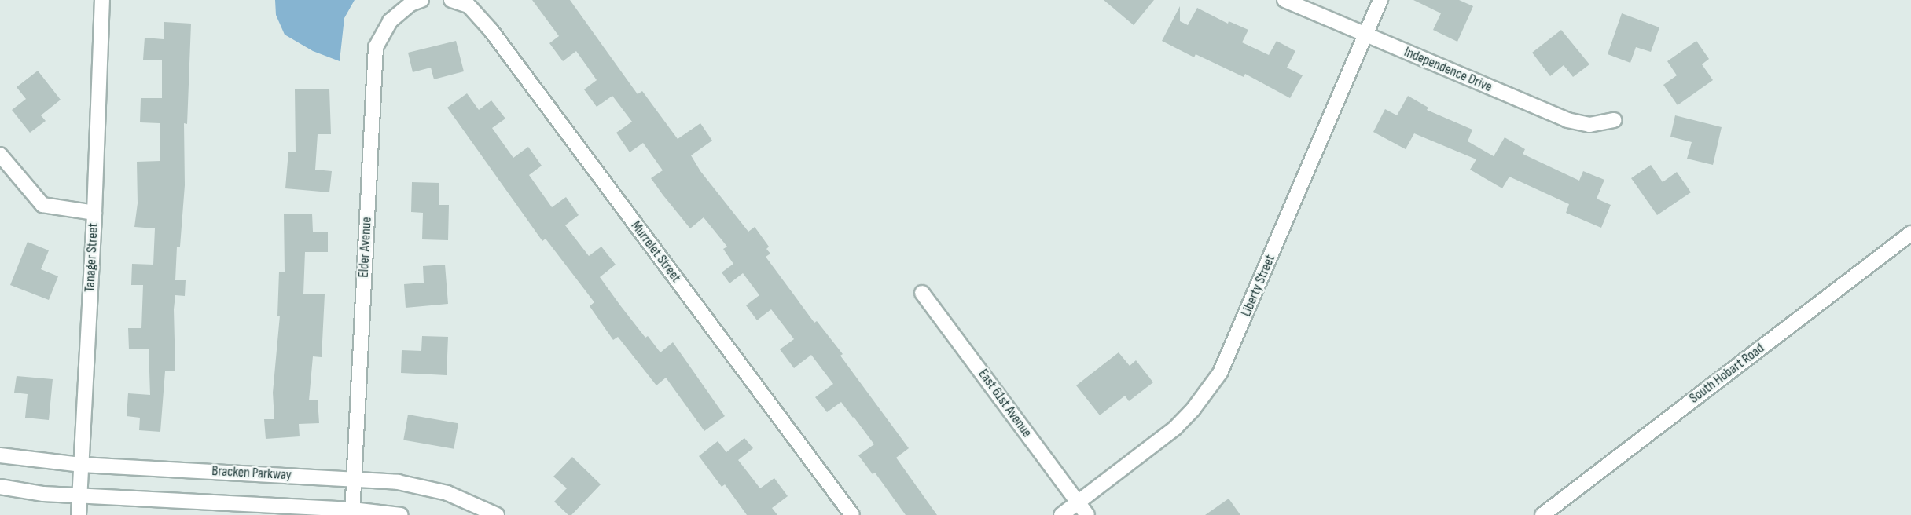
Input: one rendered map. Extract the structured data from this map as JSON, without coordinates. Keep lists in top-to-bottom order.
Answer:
{
  "streets": {
    "street": [
      "Independence Drive",
      "Elder Avenue",
      "Murrelet Street",
      "Tanager Street",
      "Liberty Street",
      "South Hobart Road",
      "East 61st Avenue",
      "Bracken Parkway"
    ]
  },
  "crossings": [
    ["Independence Drive", "Liberty Street"],
    ["Elder Avenue", "Bracken Parkway"],
    ["Tanager Street", "Bracken Parkway"],
    ["Liberty Street", "East 61st Avenue"]
  ]
}
